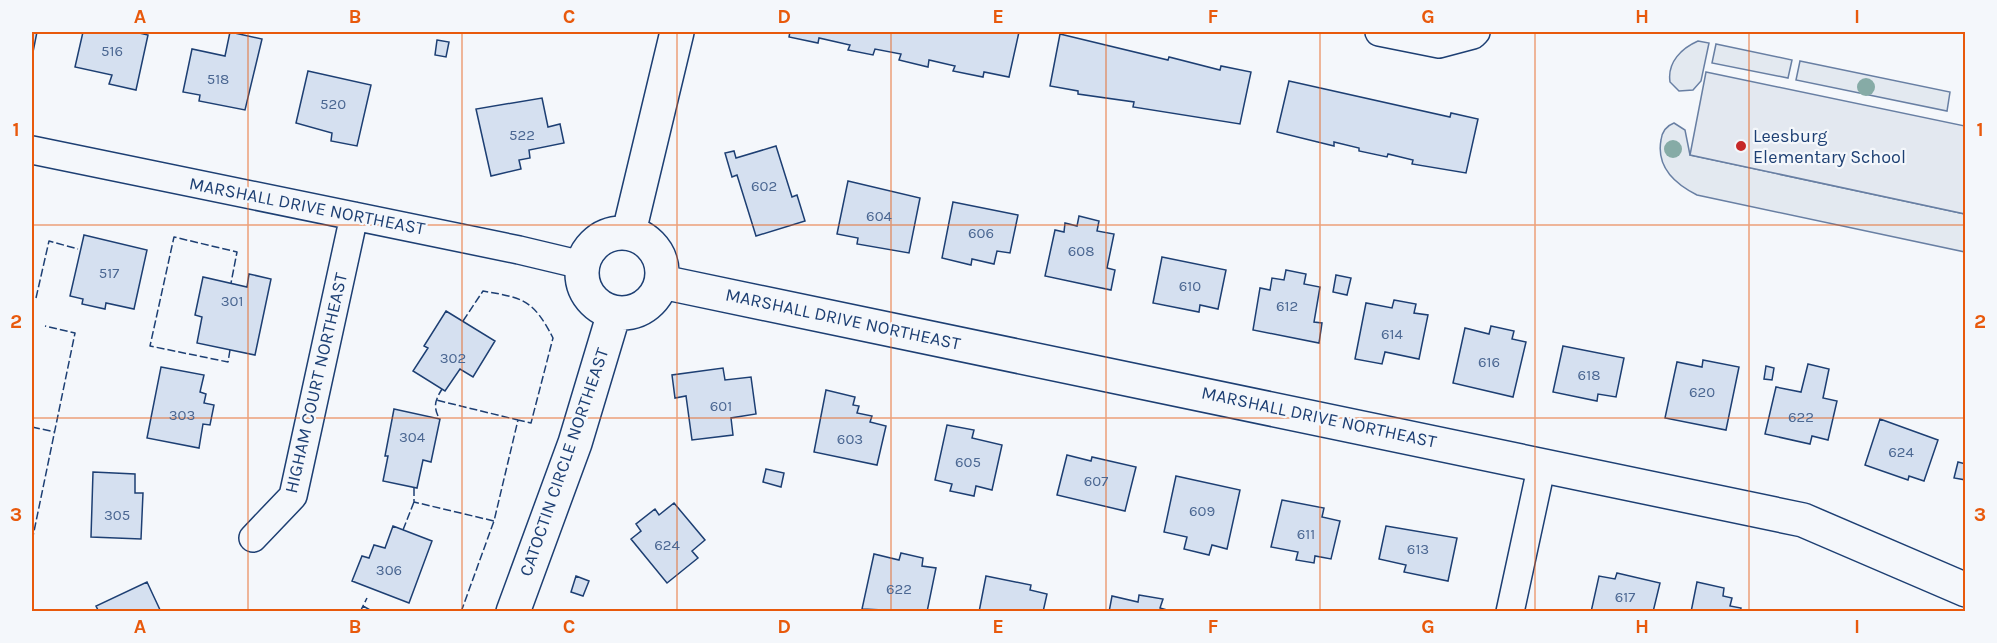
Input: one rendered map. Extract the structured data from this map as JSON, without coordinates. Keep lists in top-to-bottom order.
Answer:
{
  "streets": {
    "street": ["MARSHALL DRIVE NORTHEAST", "HIGHAM COURT NORTHEAST", "CATOCTIN CIRCLE NORTHEAST"]
  },
  "crossings": [
    ["MARSHALL DRIVE NORTHEAST", "HIGHAM COURT NORTHEAST"],
    ["MARSHALL DRIVE NORTHEAST", "CATOCTIN CIRCLE NORTHEAST"]
  ],
  "places": ["Leesburg Elementary School"],
  "house_numbers": [
    "516",
    "518",
    "520",
    "522",
    "602",
    "604",
    "606",
    "608",
    "517",
    "610",
    "301",
    "612",
    "614",
    "302",
    "616",
    "618",
    "620",
    "601",
    "303",
    "622",
    "304",
    "603",
    "624",
    "605",
    "607",
    "609",
    "305",
    "611",
    "624",
    "613",
    "306",
    "622",
    "617"
  ],
  "grid": {
    "columns": [
      "A",
      "B",
      "C",
      "D",
      "E",
      "F",
      "G",
      "H",
      "I"
    ],
    "rows": ["1", "2", "3"]
  }
}
